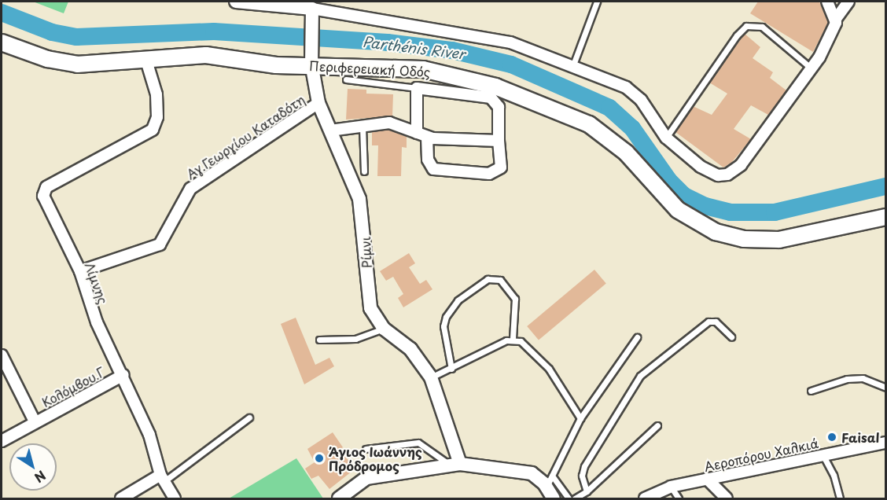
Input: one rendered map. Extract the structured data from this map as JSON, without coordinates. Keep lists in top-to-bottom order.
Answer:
{
  "streets": {
    "main road": ["Περιφερειακή Οδός"],
    "street": [
      "Αγ.Γεωργίου Καταδότη",
      "Ρίμνι",
      "Λίμνης",
      "Κολόμβου.Γ",
      "Αεροπόρου Χαλκιά"
    ]
  },
  "crossings": [
    ["Περιφερειακή Οδός", "Ρίμνι"],
    ["Περιφερειακή Οδός", "Λίμνης"],
    ["Αγ.Γεωργίου Καταδότη", "Ρίμνι"],
    ["Αγ.Γεωργίου Καταδότη", "Λίμνης"],
    ["Λίμνης", "Κολόμβου.Γ"]
  ],
  "water": ["Parthénis River"],
  "places": ["Faisal", "Άγιος Ιωάννης Πρόδρομος"],
  "north": "bottom right"
}
